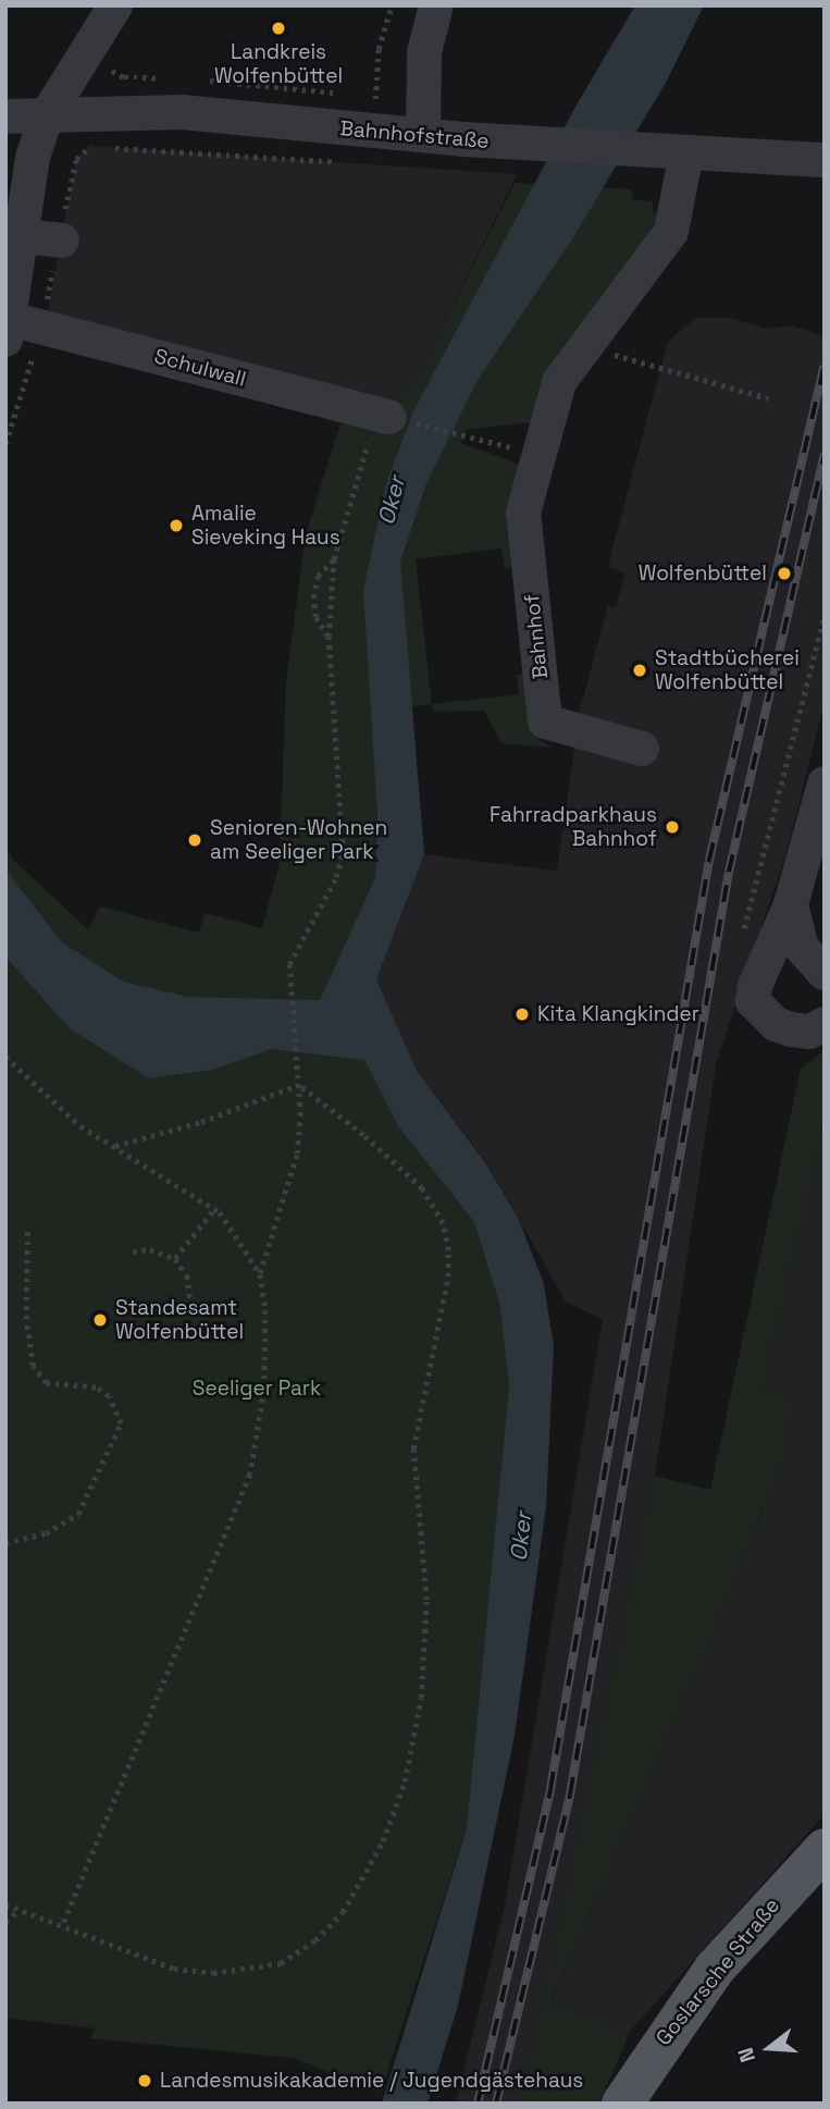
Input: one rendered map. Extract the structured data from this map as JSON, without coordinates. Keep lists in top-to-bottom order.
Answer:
{
  "streets": {
    "main road": ["Goslarsche Straße"],
    "street": ["Bahnhofstraße", "Schulwall", "Bahnhof"]
  },
  "crossings": [
    ["Bahnhofstraße", "Schulwall"],
    ["Bahnhofstraße", "Bahnhof"]
  ],
  "water": ["Oker"],
  "parks": ["Seeliger Park"],
  "places": [
    "Landkreis Wolfenbüttel",
    "Amalie Sieveking Haus",
    "Wolfenbüttel",
    "Stadtbücherei Wolfenbüttel",
    "Fahrradparkhaus Bahnhof",
    "Senioren-Wohnen am Seeliger Park",
    "Kita Klangkinder",
    "Standesamt Wolfenbüttel",
    "Landesmusikakademie / Jugendgästehaus"
  ],
  "north": "left"
}
